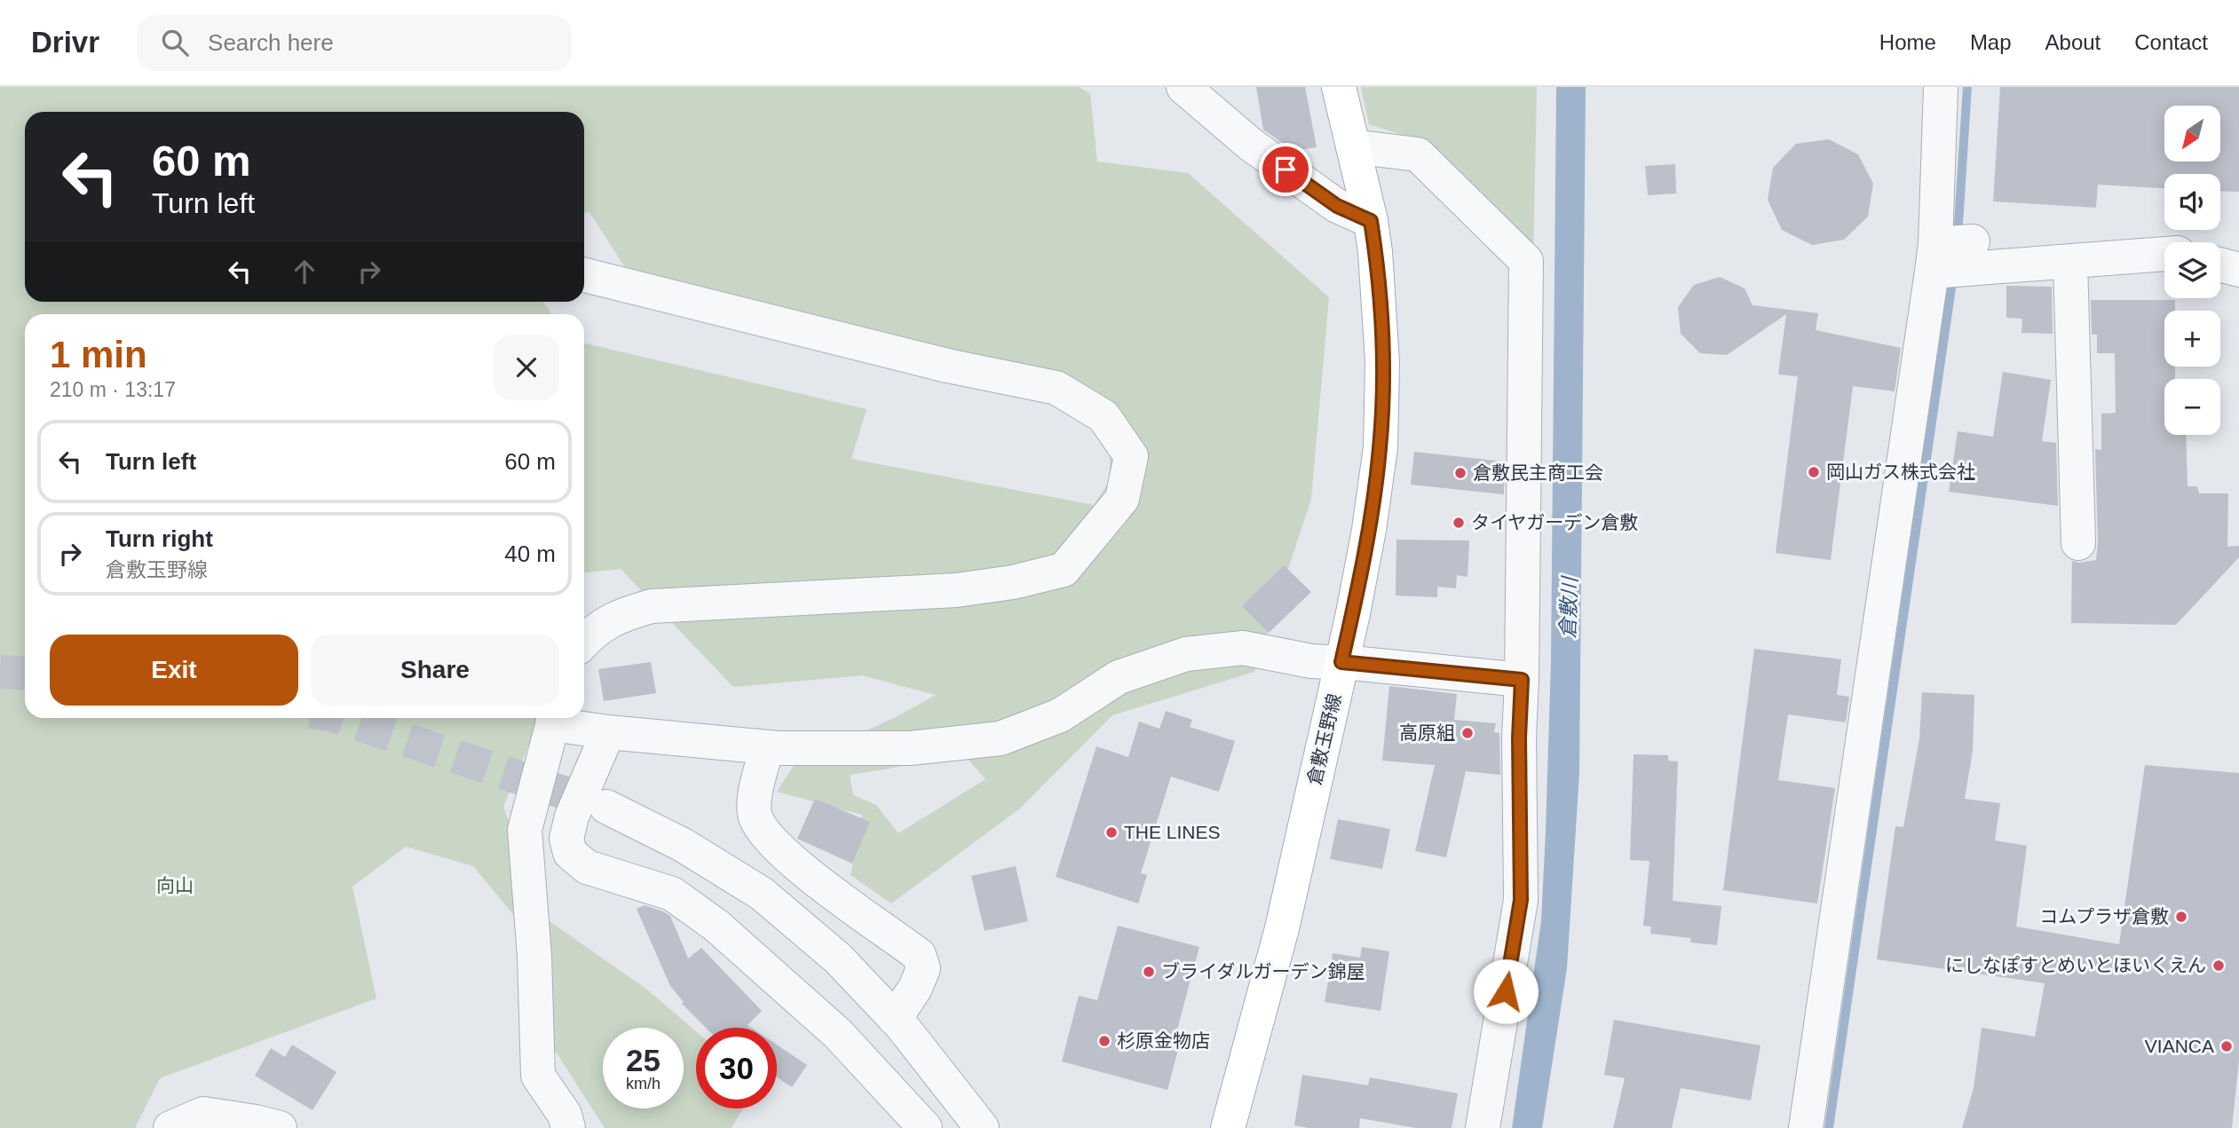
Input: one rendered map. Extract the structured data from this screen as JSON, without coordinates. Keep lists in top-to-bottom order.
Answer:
{
  "streets": {
    "main road": ["倉敷玉野線"]
  },
  "water": ["倉敷川"],
  "parks": ["向山"],
  "places": [
    "岡山ガス株式会社",
    "倉敷民主商工会",
    "タイヤガーデン倉敷",
    "高原組",
    "THE LINES",
    "コムプラザ倉敷",
    "にしなぽすとめいとほいくえん",
    "ブライダルガーデン錦屋",
    "杉原金物店",
    "VIANCA"
  ],
  "north": "bottom left",
  "page": {
    "header": "Drivr",
    "search": "Search here",
    "nav": [
      "Home",
      "Map",
      "About",
      "Contact"
    ],
    "map_buttons": ["+", "−"],
    "turn": ["60 m", "Turn left"],
    "heading": ["1 min", "210 m · 13:17"],
    "list": [
      {
        "name": "Turn left",
        "value": "60 m"
      },
      {
        "name": "Turn right",
        "note": "倉敷玉野線",
        "value": "40 m"
      }
    ],
    "buttons": ["Exit", "Share"],
    "speed": "25 km/h",
    "limit": "30"
  }
}
